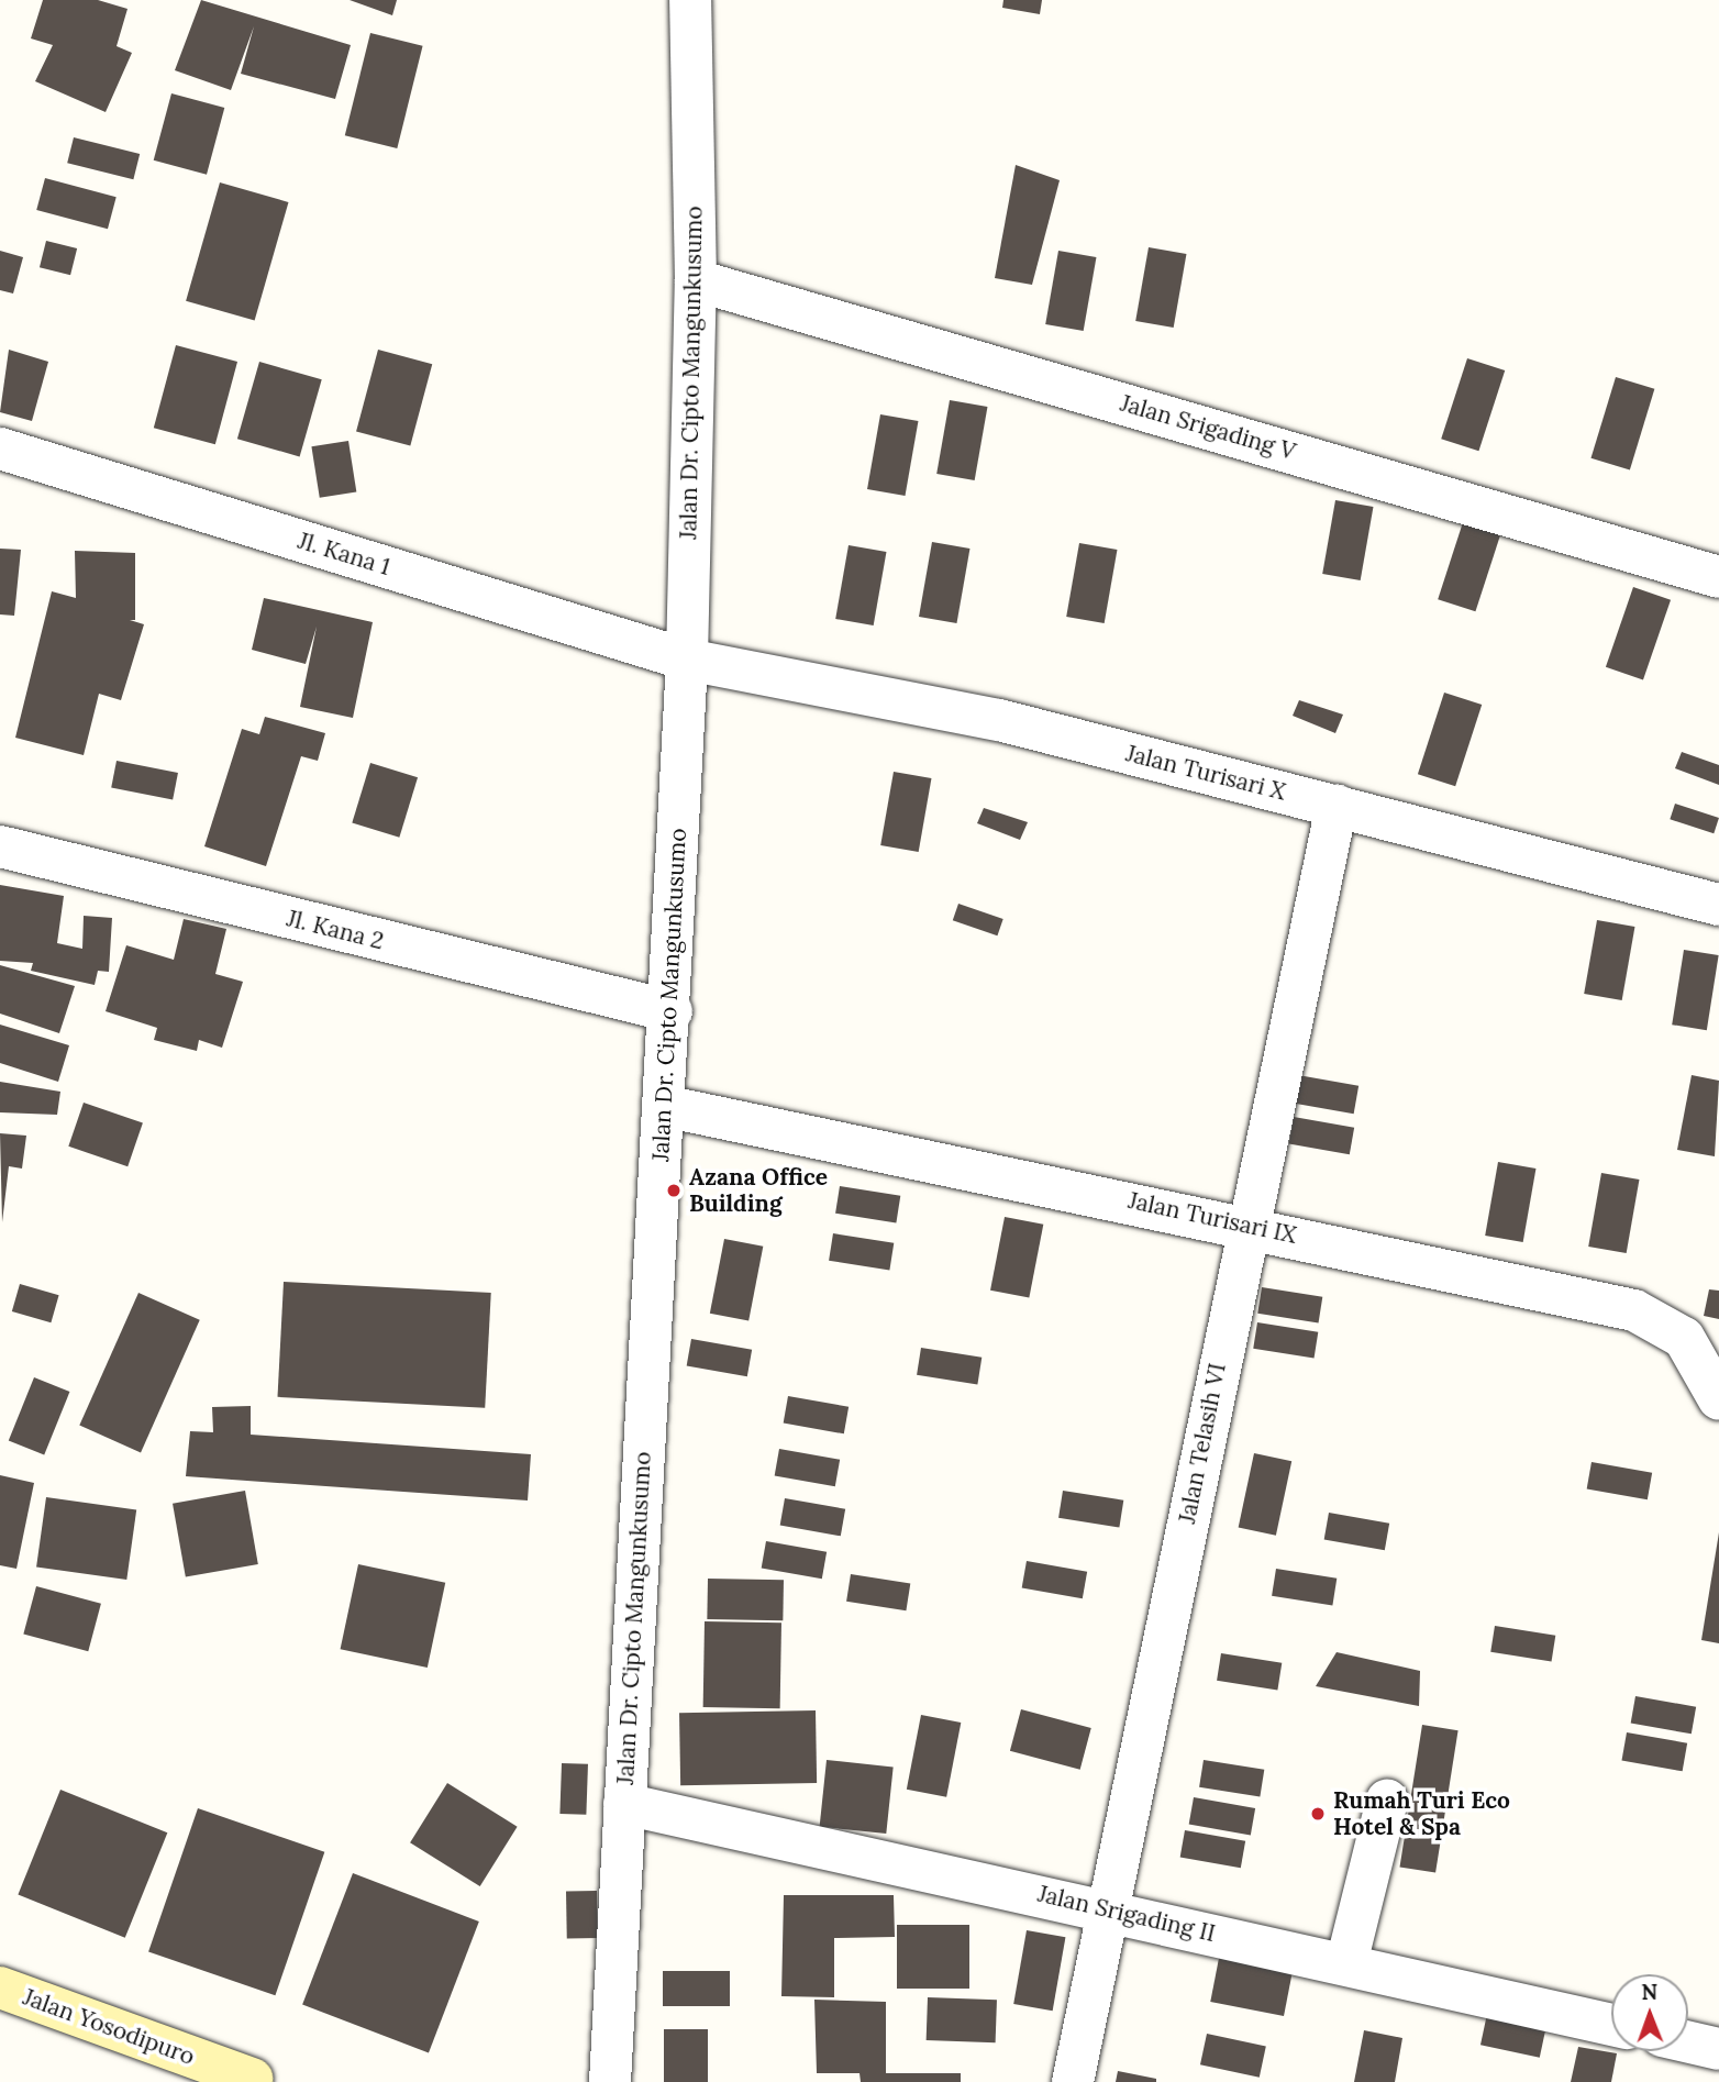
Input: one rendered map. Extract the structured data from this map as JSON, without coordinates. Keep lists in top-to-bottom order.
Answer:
{
  "streets": {
    "main road": ["Jalan Yosodipuro"],
    "street": [
      "Jalan Dr. Cipto Mangunkusumo",
      "Jalan Srigading V",
      "Jl. Kana 1",
      "Jalan Turisari X",
      "Jl. Kana 2",
      "Jalan Turisari IX",
      "Jalan Telasih VI",
      "Jalan Srigading II"
    ]
  },
  "crossings": [
    ["Jalan Dr. Cipto Mangunkusumo", "Jalan Srigading V"],
    ["Jalan Dr. Cipto Mangunkusumo", "Jl. Kana 1"],
    ["Jalan Dr. Cipto Mangunkusumo", "Jalan Turisari X"],
    ["Jalan Dr. Cipto Mangunkusumo", "Jl. Kana 2"],
    ["Jalan Dr. Cipto Mangunkusumo", "Jalan Turisari IX"],
    ["Jalan Dr. Cipto Mangunkusumo", "Jalan Srigading II"],
    ["Jl. Kana 1", "Jalan Turisari X"],
    ["Jalan Turisari X", "Jalan Telasih VI"],
    ["Jalan Turisari IX", "Jalan Telasih VI"],
    ["Jalan Telasih VI", "Jalan Srigading II"]
  ],
  "places": ["Azana Office Building", "Rumah Turi Eco Hotel & Spa"],
  "north": "top"
}
